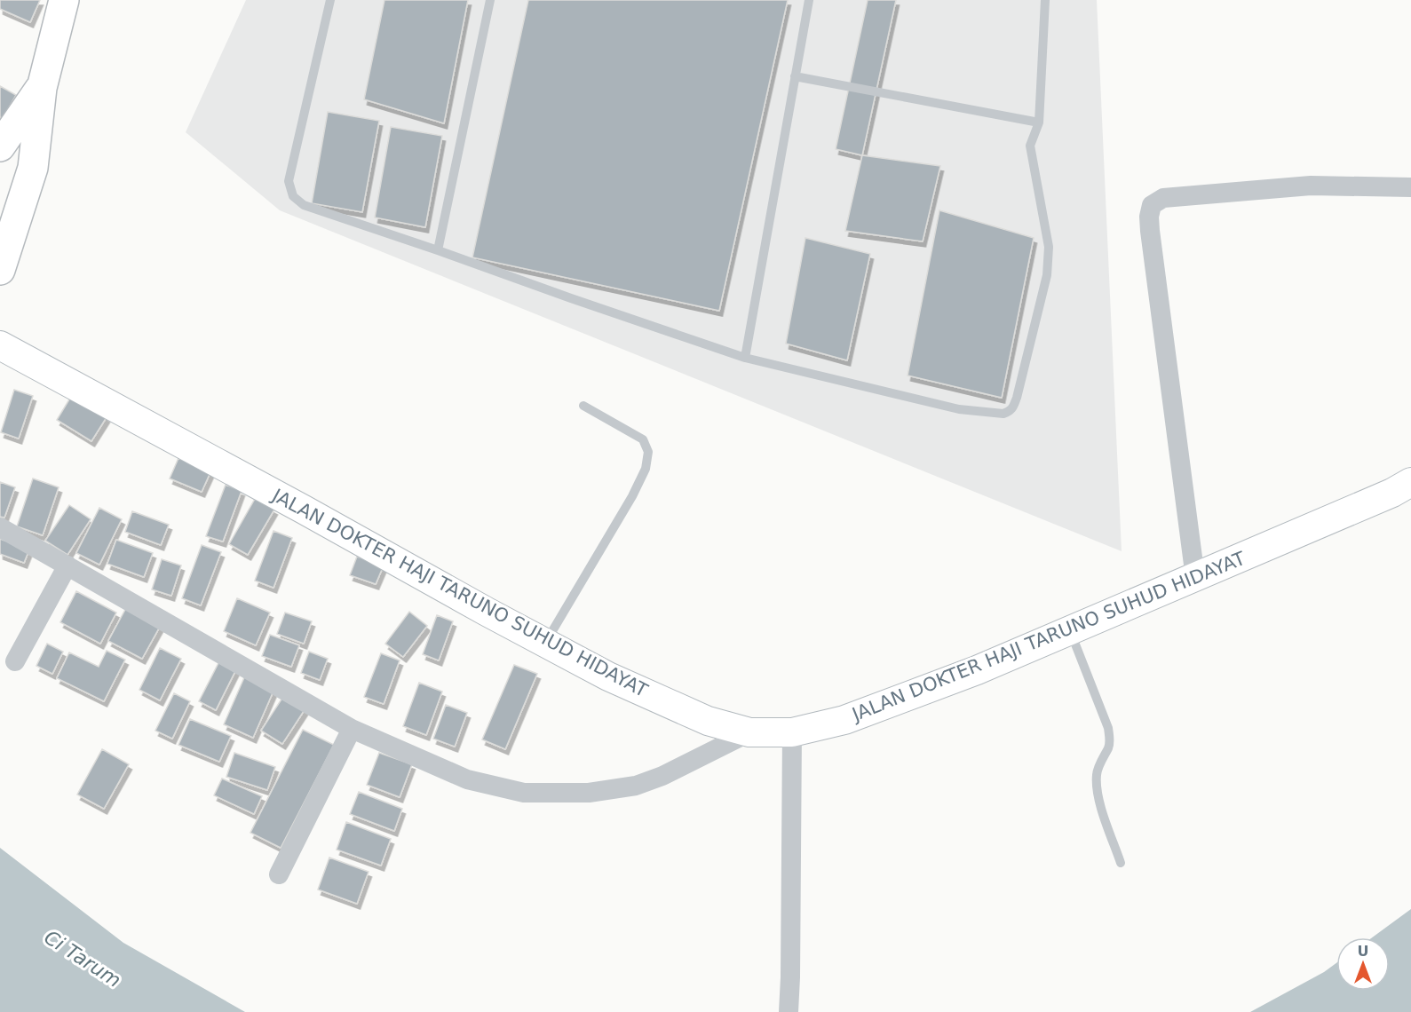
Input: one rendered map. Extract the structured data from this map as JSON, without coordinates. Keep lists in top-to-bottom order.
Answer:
{
  "streets": {
    "street": ["JALAN DOKTER HAJI TARUNO SUHUD HIDAYAT"]
  },
  "water": ["Ci Tarum"],
  "north": "top"
}
